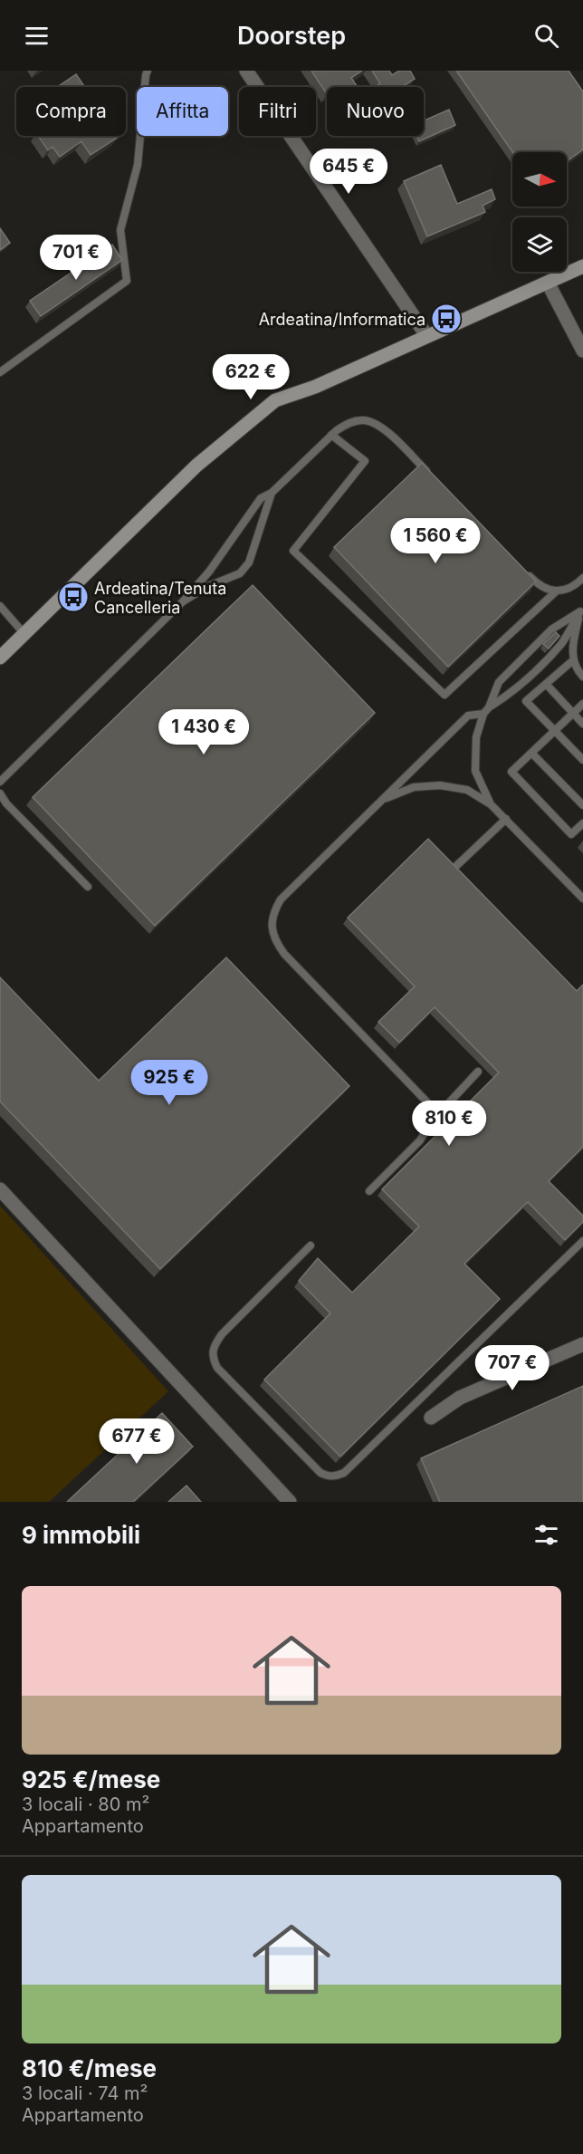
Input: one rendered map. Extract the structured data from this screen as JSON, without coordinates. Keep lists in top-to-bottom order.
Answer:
{
  "places": {
    "bus stop": ["Ardeatina/Informatica", "Ardeatina/Tenuta Cancelleria"]
  },
  "north": "right",
  "page": {
    "header": "Doorstep",
    "chip": [
      "Compra",
      "Affitta",
      "Filtri",
      "Nuovo"
    ],
    "price": [
      "645 €",
      "701 €",
      "622 €",
      "1 560 €",
      "1 430 €",
      "925 €",
      "810 €",
      "707 €",
      "677 €"
    ],
    "heading": "9 immobili",
    "list": [
      {
        "name": "925 €/mese",
        "note": "3 locali · 80 m² · Appartamento"
      },
      {
        "name": "810 €/mese",
        "note": "3 locali · 74 m² · Appartamento"
      }
    ]
  }
}
